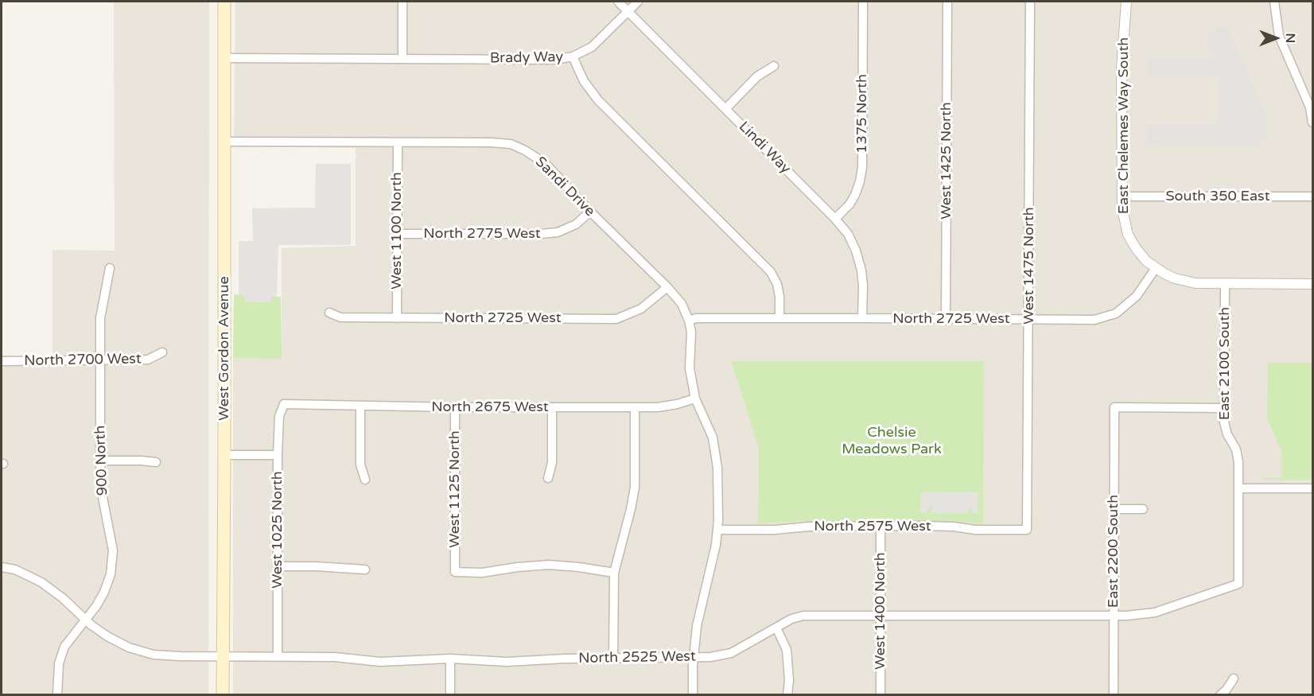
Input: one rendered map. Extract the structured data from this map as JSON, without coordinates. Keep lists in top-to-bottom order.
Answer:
{
  "streets": {
    "main road": ["West Gordon Avenue"],
    "street": [
      "Brady Way",
      "1375 North",
      "East Chelemes Way South",
      "Lindi Way",
      "West 1425 North",
      "Sandi Drive",
      "South 350 East",
      "West 1100 North",
      "North 2775 West",
      "West 1475 North",
      "North 2725 West",
      "North 2700 West",
      "East 2100 South",
      "North 2675 West",
      "900 North",
      "West 1125 North",
      "North 2575 West",
      "West 1025 North",
      "East 2200 South",
      "West 1400 North",
      "North 2525 West"
    ]
  },
  "crossings": [
    ["Brady Way", "West Gordon Avenue"],
    ["1375 North", "Lindi Way"],
    ["East Chelemes Way South", "South 350 East"],
    ["East Chelemes Way South", "North 2725 West"],
    ["East Chelemes Way South", "East 2100 South"],
    ["Lindi Way", "North 2725 West"],
    ["West 1425 North", "North 2725 West"],
    ["Sandi Drive", "West 1100 North"],
    ["Sandi Drive", "North 2775 West"],
    ["Sandi Drive", "North 2725 West"],
    ["Sandi Drive", "West Gordon Avenue"],
    ["West 1100 North", "North 2775 West"],
    ["West 1100 North", "North 2725 West"],
    ["West 1475 North", "North 2725 West"],
    ["West 1475 North", "North 2575 West"],
    ["West Gordon Avenue", "North 2525 West"],
    ["North 2700 West", "900 North"],
    ["East 2100 South", "East 2200 South"],
    ["East 2100 South", "North 2525 West"],
    ["North 2675 West", "West 1125 North"],
    ["North 2675 West", "West 1025 North"],
    ["900 North", "North 2525 West"],
    ["North 2575 West", "West 1400 North"],
    ["West 1025 North", "North 2525 West"],
    ["East 2200 South", "North 2525 West"],
    ["West 1400 North", "North 2525 West"]
  ],
  "parks": ["Chelsie Meadows Park"],
  "north": "right"
}
